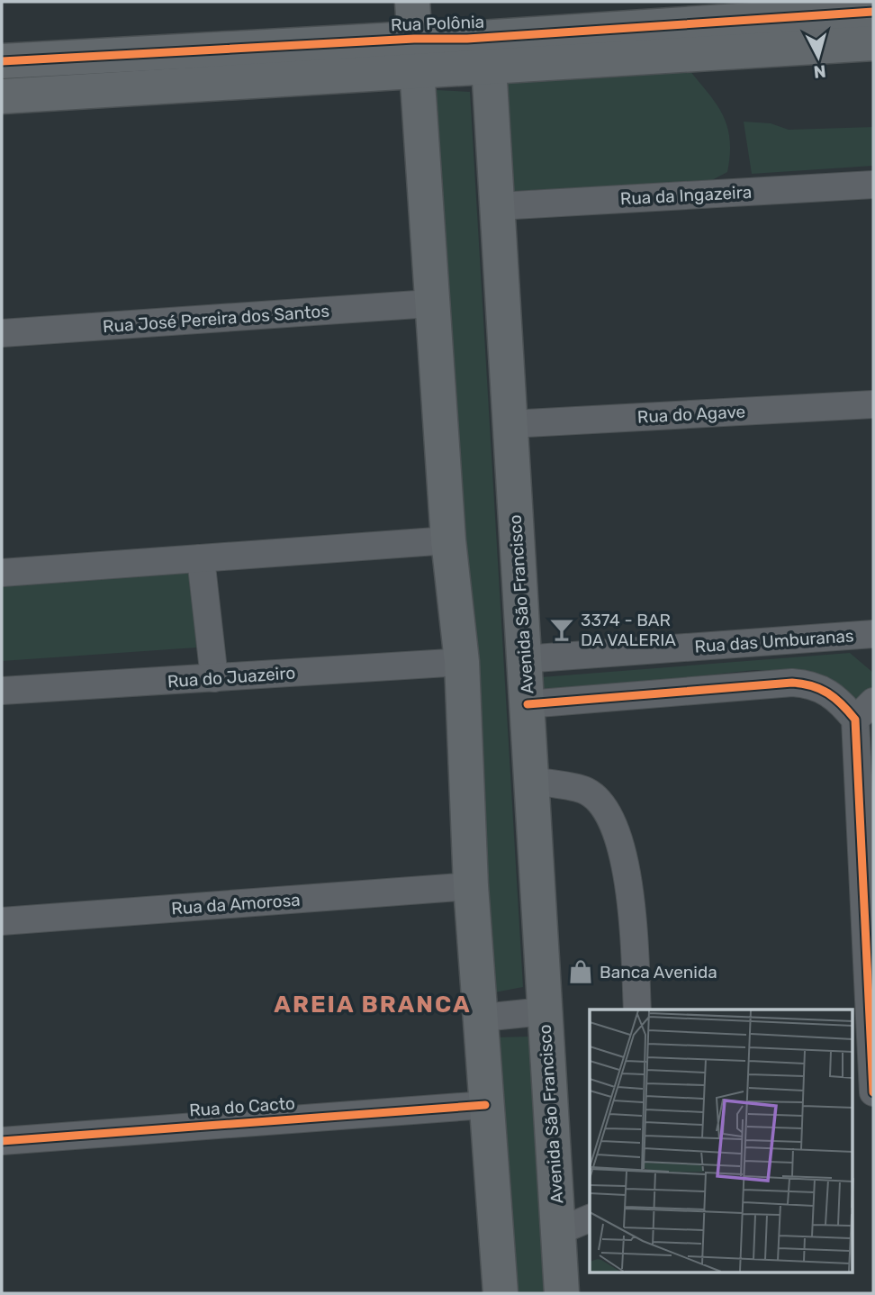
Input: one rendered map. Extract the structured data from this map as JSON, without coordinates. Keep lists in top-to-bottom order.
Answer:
{
  "streets": {
    "main road": ["Rua Polônia", "Avenida São Francisco"],
    "street": [
      "Rua da Ingazeira",
      "Rua José Pereira dos Santos",
      "Rua do Agave",
      "Rua das Umburanas",
      "Rua do Juazeiro",
      "Rua da Amorosa",
      "Rua do Cacto"
    ]
  },
  "crossings": [
    ["Rua Polônia", "Avenida São Francisco"],
    ["Rua da Ingazeira", "Avenida São Francisco"],
    ["Rua do Agave", "Avenida São Francisco"],
    ["Avenida São Francisco", "Rua das Umburanas"]
  ],
  "districts": ["AREIA BRANCA"],
  "places": {
    "bar": ["3374 - BAR DA VALERIA"],
    "shop": ["Banca Avenida"]
  },
  "north": "bottom"
}
